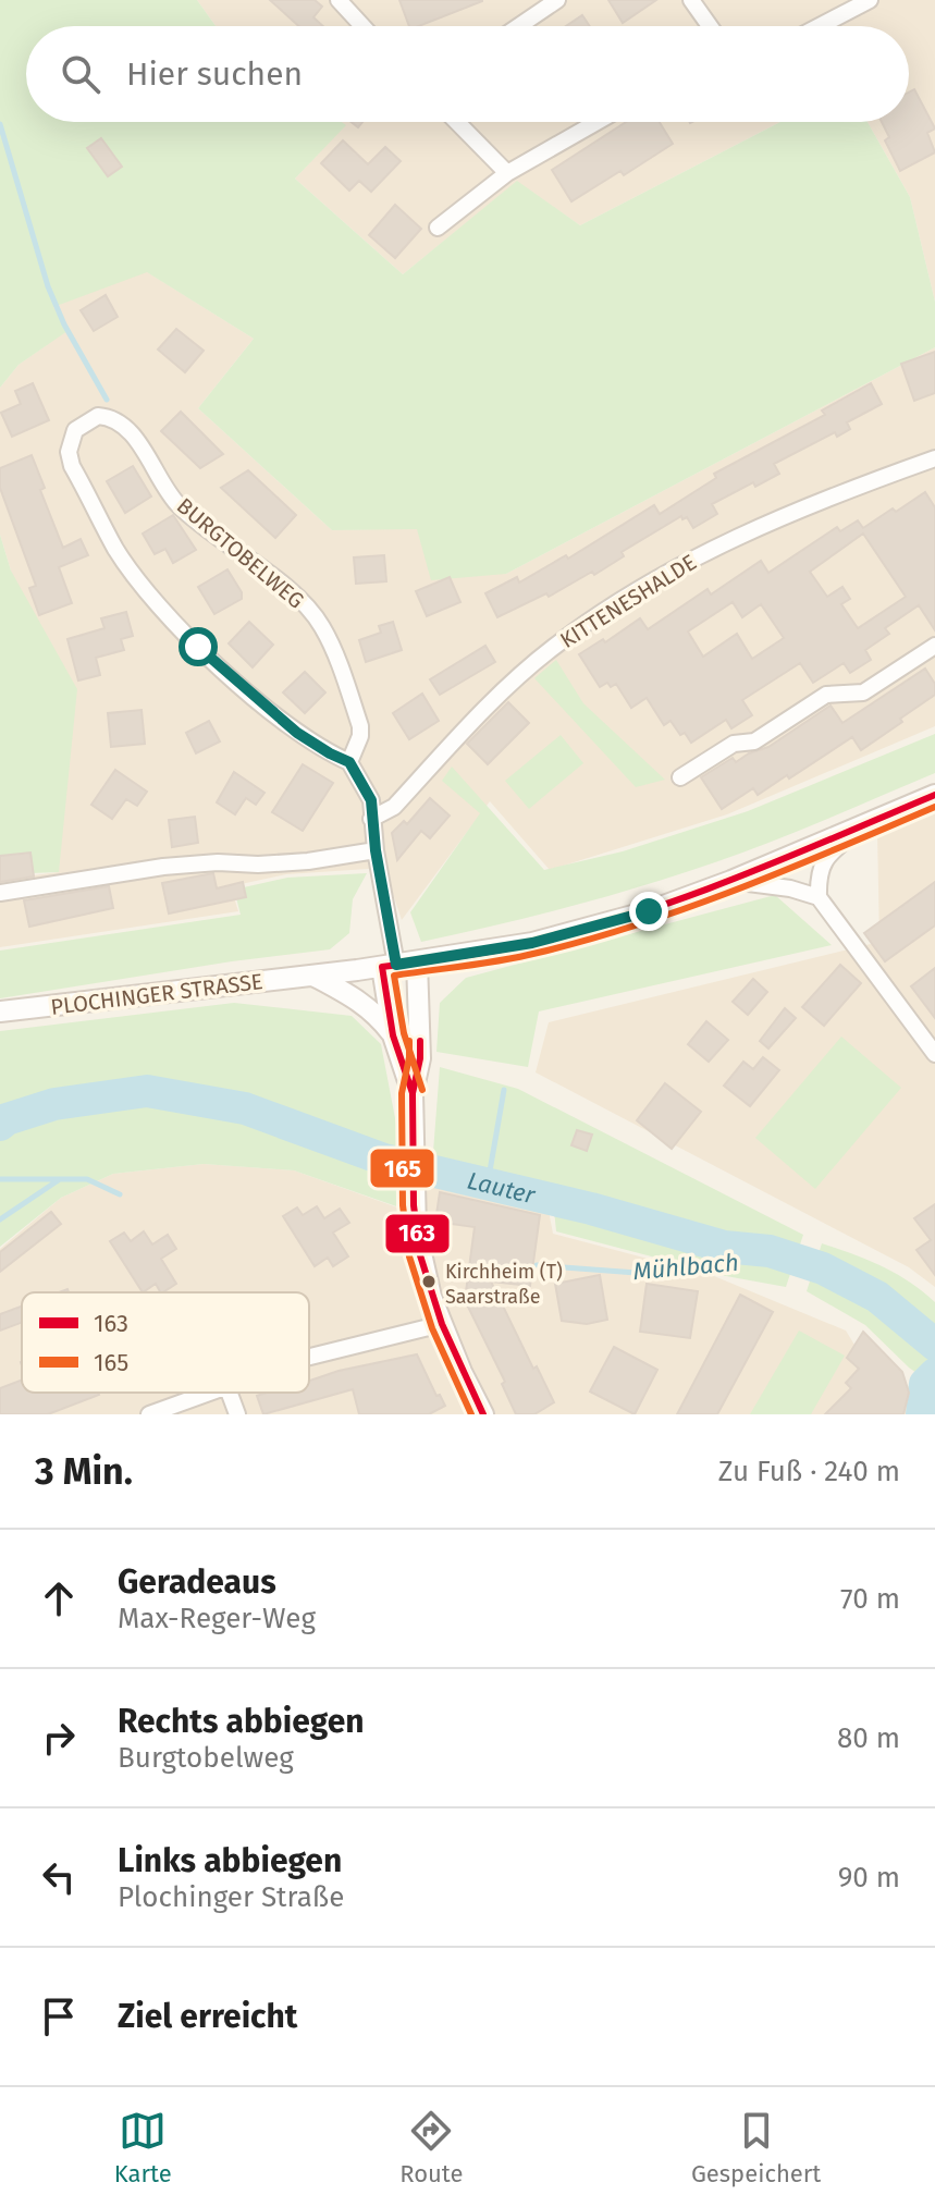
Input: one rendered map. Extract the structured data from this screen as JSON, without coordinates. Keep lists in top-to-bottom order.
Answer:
{
  "streets": {
    "main road": ["PLOCHINGER STRASSE"],
    "street": ["BURGTOBELWEG", "KITTENESHALDE"]
  },
  "water": ["Lauter", "Mühlbach"],
  "places": ["Kirchheim (T) Saarstraße"],
  "lines": ["transit line 163", "transit line 165"],
  "legend": ["163", "165"],
  "page": {
    "search": "Hier suchen",
    "heading": ["3 Min.", "Zu Fuß · 240 m"],
    "list": [
      ["Geradeaus", "Max-Reger-Weg", "70 m"],
      ["Rechts abbiegen", "Burgtobelweg", "80 m"],
      ["Links abbiegen", "Plochinger Straße", "90 m"],
      "Ziel erreicht"
    ],
    "nav": ["Karte", "Route", "Gespeichert"]
  }
}
